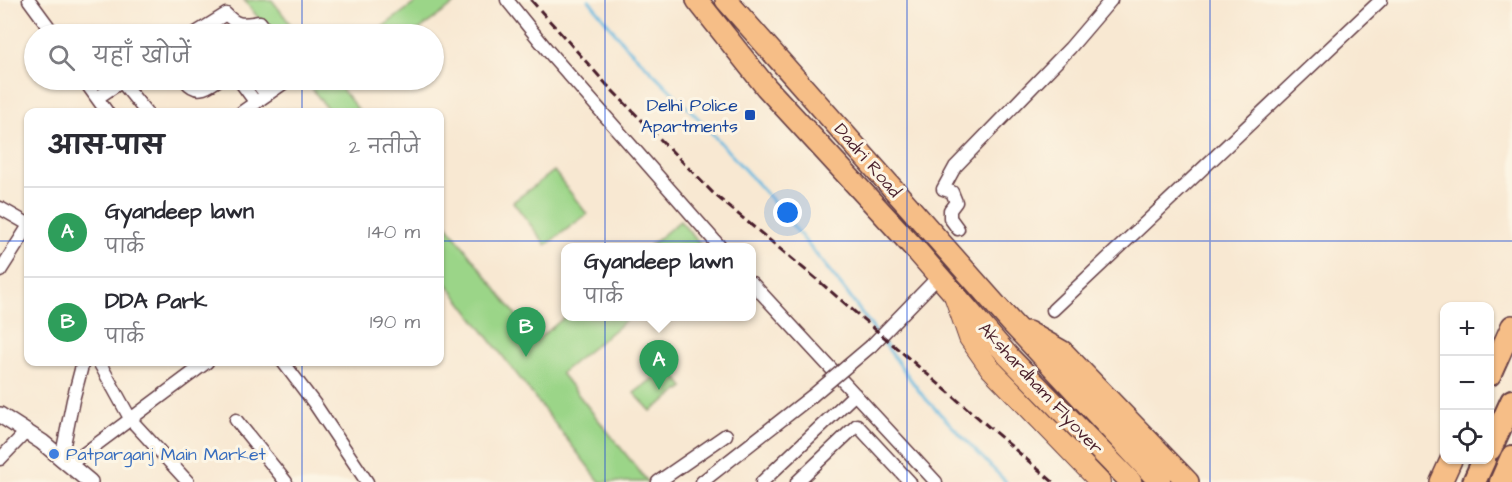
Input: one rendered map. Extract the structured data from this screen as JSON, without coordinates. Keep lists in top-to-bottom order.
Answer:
{
  "streets": {
    "highway": ["Dadri Road", "Akshardham Flyover"]
  },
  "crossings": [
    ["Dadri Road", "Akshardham Flyover"]
  ],
  "places": {
    "transit": ["Delhi Police Apartments"],
    "other": ["Patparganj Main Market"]
  },
  "page": {
    "search": "यहाँ खोजें",
    "heading": ["आस-पास", "2 नतीजे"],
    "list": [
      {
        "mark": "A",
        "name": "Gyandeep lawn",
        "note": "पार्क",
        "value": "140 m"
      },
      {
        "mark": "B",
        "name": "DDA Park",
        "note": "पार्क",
        "value": "190 m"
      }
    ],
    "popup": ["Gyandeep lawn", "पार्क"],
    "map_buttons": ["+", "−"],
    "pins": ["B", "A"]
  }
}
